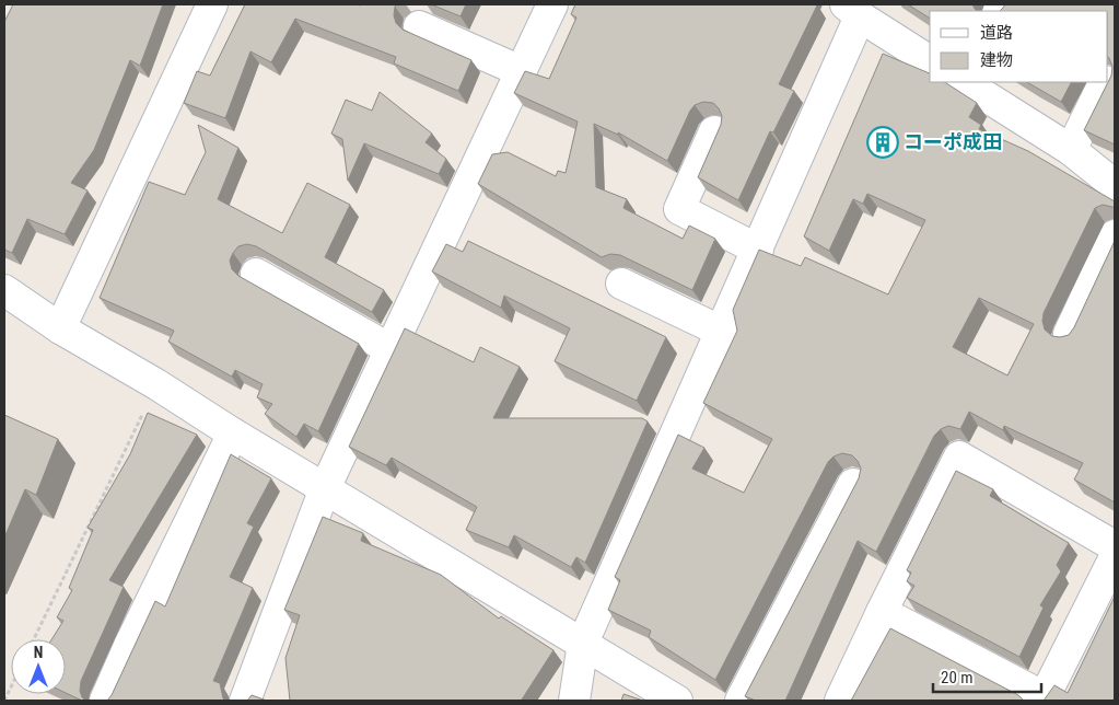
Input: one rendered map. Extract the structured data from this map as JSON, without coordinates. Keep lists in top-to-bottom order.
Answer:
{
  "places": {
    "building": ["コーポ成田"]
  },
  "legend": ["道路", "建物"],
  "scale_bar": "20 m",
  "north": "top"
}
